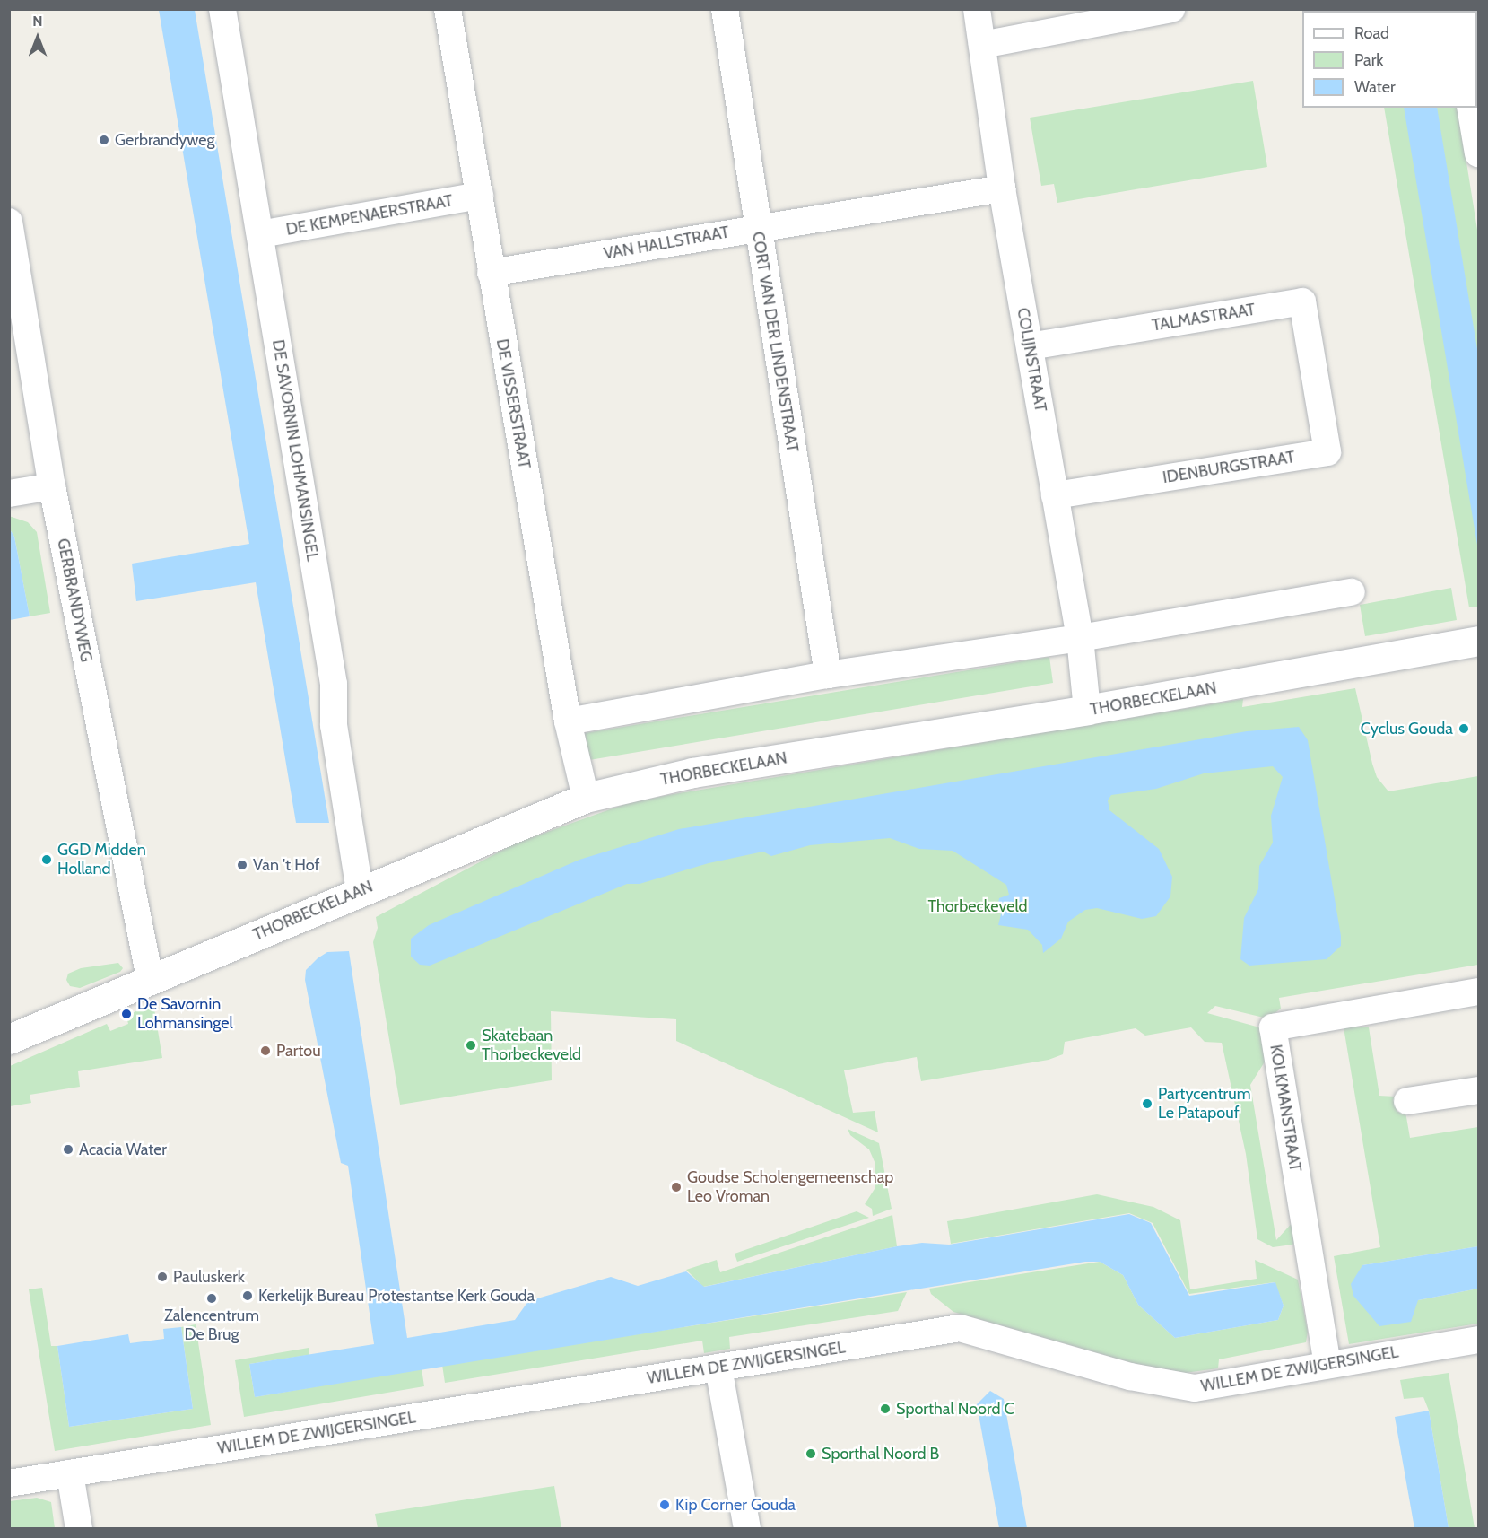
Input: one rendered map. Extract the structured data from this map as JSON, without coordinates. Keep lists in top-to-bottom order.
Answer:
{
  "streets": {
    "main road": ["THORBECKELAAN"],
    "street": [
      "DE KEMPENAERSTRAAT",
      "VAN HALLSTRAAT",
      "TALMASTRAAT",
      "CORT VAN DER LINDENSTRAAT",
      "COLIJNSTRAAT",
      "DE VISSERSTRAAT",
      "DE SAVORNIN LOHMANSINGEL",
      "IDENBURGSTRAAT",
      "GERBRANDYWEG",
      "KOLKMANSTRAAT",
      "WILLEM DE ZWIJGERSINGEL"
    ]
  },
  "crossings": [
    ["DE KEMPENAERSTRAAT", "DE VISSERSTRAAT"],
    ["DE KEMPENAERSTRAAT", "DE SAVORNIN LOHMANSINGEL"],
    ["VAN HALLSTRAAT", "CORT VAN DER LINDENSTRAAT"],
    ["VAN HALLSTRAAT", "COLIJNSTRAAT"],
    ["VAN HALLSTRAAT", "DE VISSERSTRAAT"],
    ["TALMASTRAAT", "COLIJNSTRAAT"],
    ["TALMASTRAAT", "IDENBURGSTRAAT"],
    ["COLIJNSTRAAT", "IDENBURGSTRAAT"],
    ["COLIJNSTRAAT", "THORBECKELAAN"],
    ["DE VISSERSTRAAT", "THORBECKELAAN"],
    ["DE SAVORNIN LOHMANSINGEL", "THORBECKELAAN"],
    ["GERBRANDYWEG", "THORBECKELAAN"],
    ["KOLKMANSTRAAT", "WILLEM DE ZWIJGERSINGEL"]
  ],
  "parks": ["Thorbeckeveld"],
  "places": [
    "Gerbrandyweg",
    "Cyclus Gouda",
    "GGD Midden Holland",
    "Van 't Hof",
    "De Savornin Lohmansingel",
    "Skatebaan Thorbeckeveld",
    "Partou",
    "Partycentrum Le Patapouf",
    "Acacia Water",
    "Goudse Scholengemeenschap Leo Vroman",
    "Pauluskerk",
    "Kerkelijk Bureau Protestantse Kerk Gouda",
    "Zalencentrum De Brug",
    "Sporthal Noord C",
    "Sporthal Noord B",
    "Kip Corner Gouda"
  ],
  "legend": ["Road", "Park", "Water"],
  "north": "top"
}
